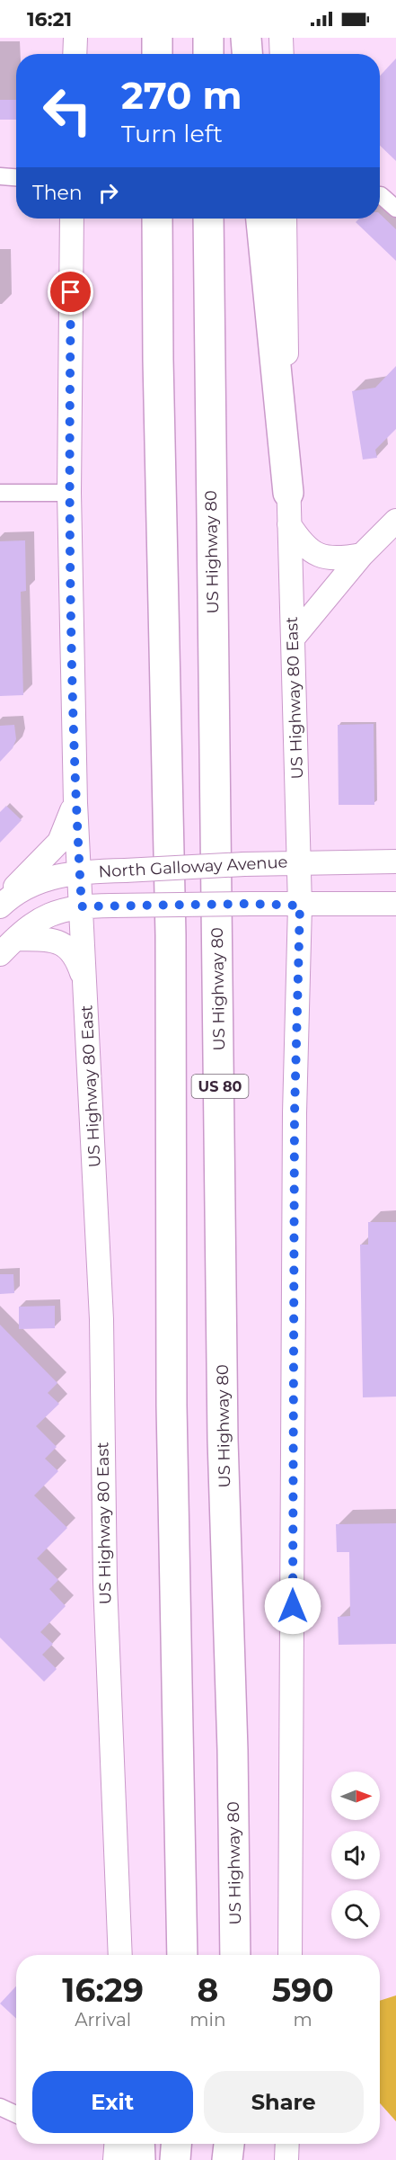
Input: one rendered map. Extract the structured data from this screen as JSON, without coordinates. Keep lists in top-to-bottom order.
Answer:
{
  "streets": {
    "highway": ["US Highway 80", "US 80"],
    "main road": ["US Highway 80 East", "North Galloway Avenue"]
  },
  "crossings": [
    ["US Highway 80 East", "North Galloway Avenue"]
  ],
  "north": "right",
  "page": {
    "status": "16:21",
    "turn": ["270 m", "Turn left"],
    "then": "Then",
    "eta": [
      "16:29",
      "Arrival",
      "8",
      "min",
      "590",
      "m"
    ],
    "buttons": ["Exit", "Share"]
  }
}
